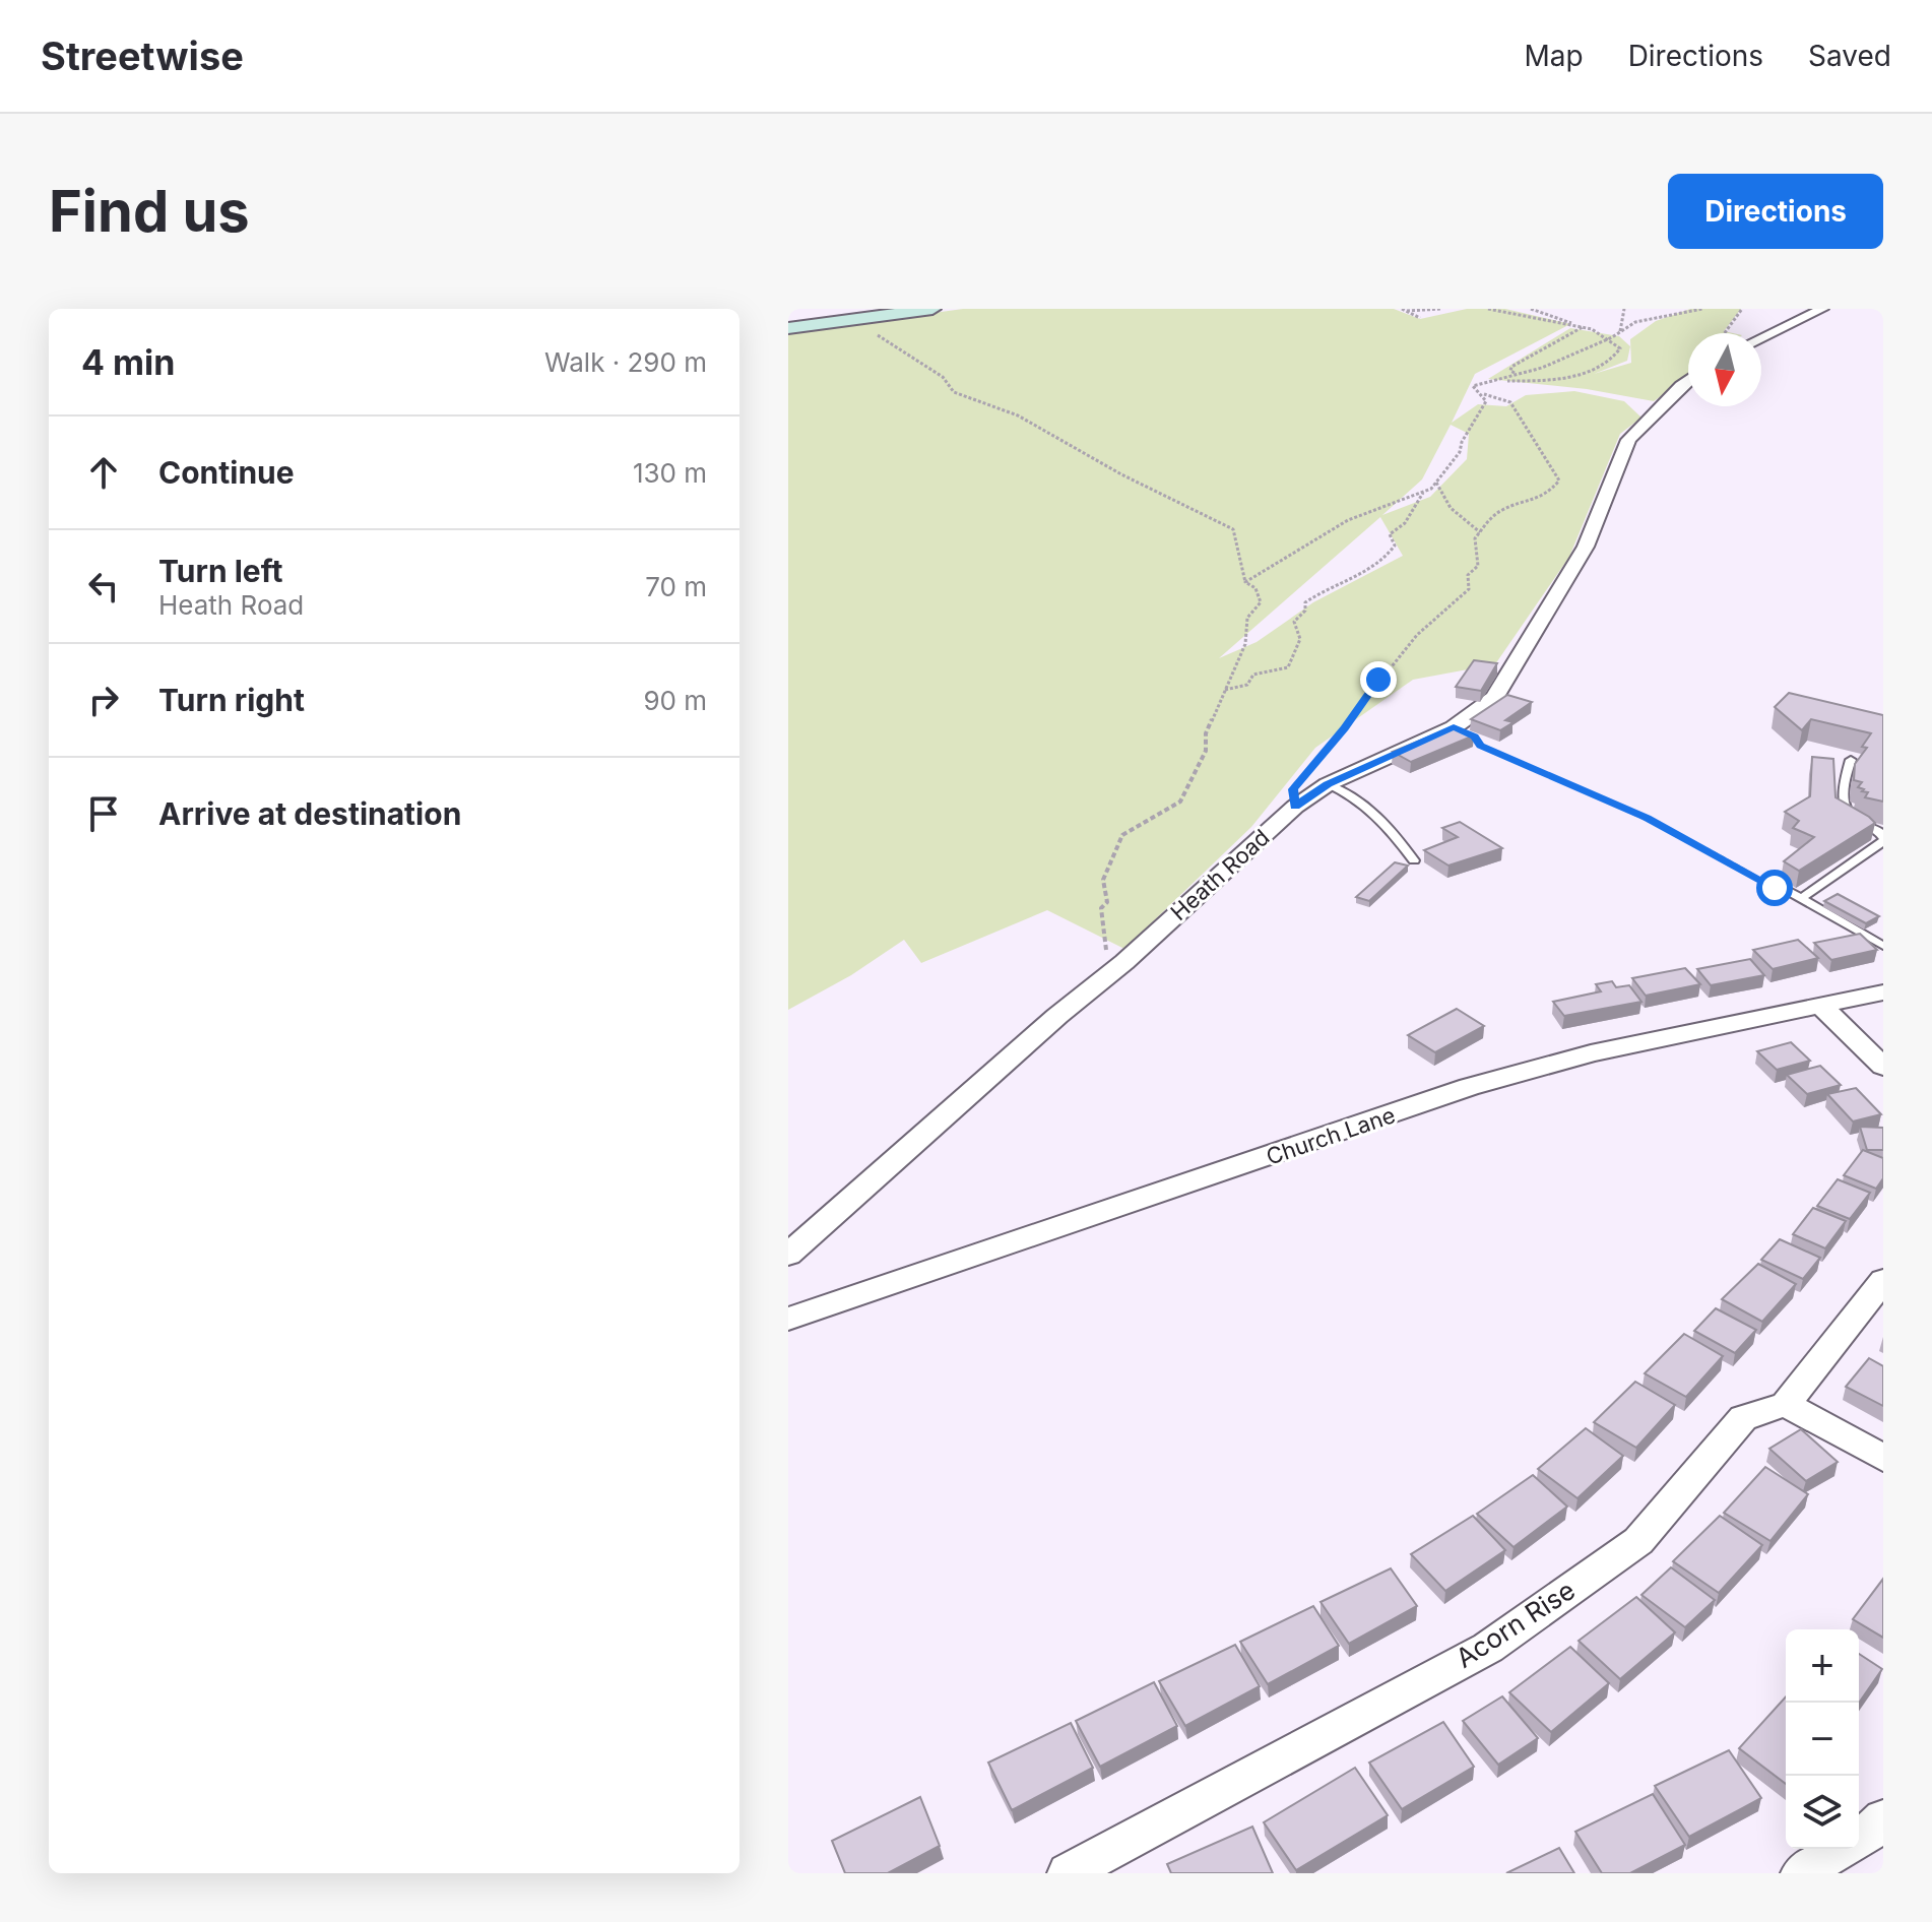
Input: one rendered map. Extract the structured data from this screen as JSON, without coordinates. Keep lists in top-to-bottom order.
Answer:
{
  "streets": {
    "street": ["Heath Road", "Church Lane", "Acorn Rise"]
  },
  "north": "bottom",
  "page": {
    "header": "Streetwise",
    "nav": ["Map", "Directions", "Saved"],
    "buttons": "Directions",
    "title": "Find us",
    "heading": ["4 min", "Walk · 290 m"],
    "list": [
      ["Continue", "130 m"],
      ["Turn left", "Heath Road", "70 m"],
      ["Turn right", "90 m"],
      "Arrive at destination"
    ],
    "map_buttons": ["+", "−"]
  }
}
